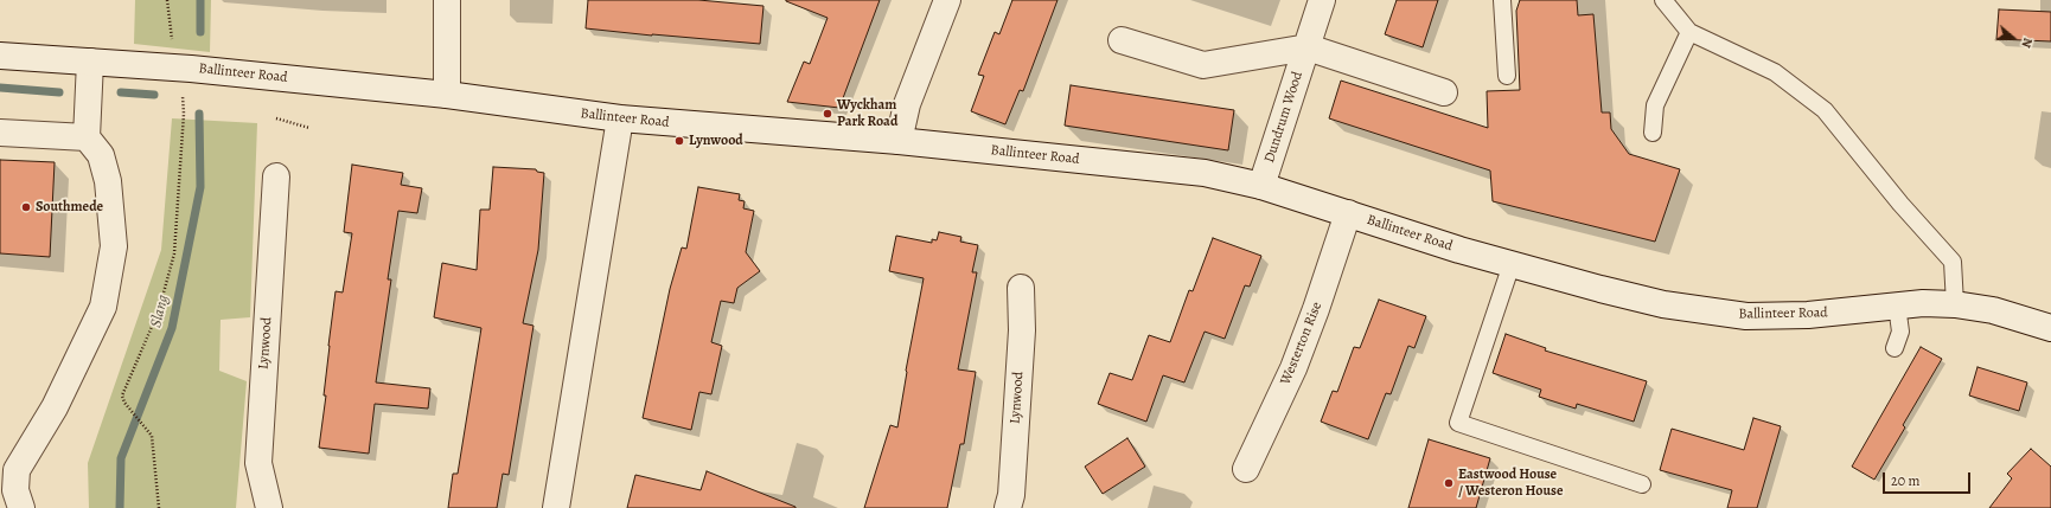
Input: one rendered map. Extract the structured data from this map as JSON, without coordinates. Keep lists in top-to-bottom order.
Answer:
{
  "streets": {
    "street": [
      "Ballinteer Road",
      "Dundrum Wood",
      "Lynwood",
      "Westerton Rise"
    ]
  },
  "crossings": [
    ["Ballinteer Road", "Dundrum Wood"],
    ["Ballinteer Road", "Westerton Rise"]
  ],
  "water": ["Slang"],
  "places": [
    "Wyckham Park Road",
    "Lynwood",
    "Southmede",
    "Eastwood House / Westeron House"
  ],
  "scale_bar": "20 m",
  "north": "right"
}
